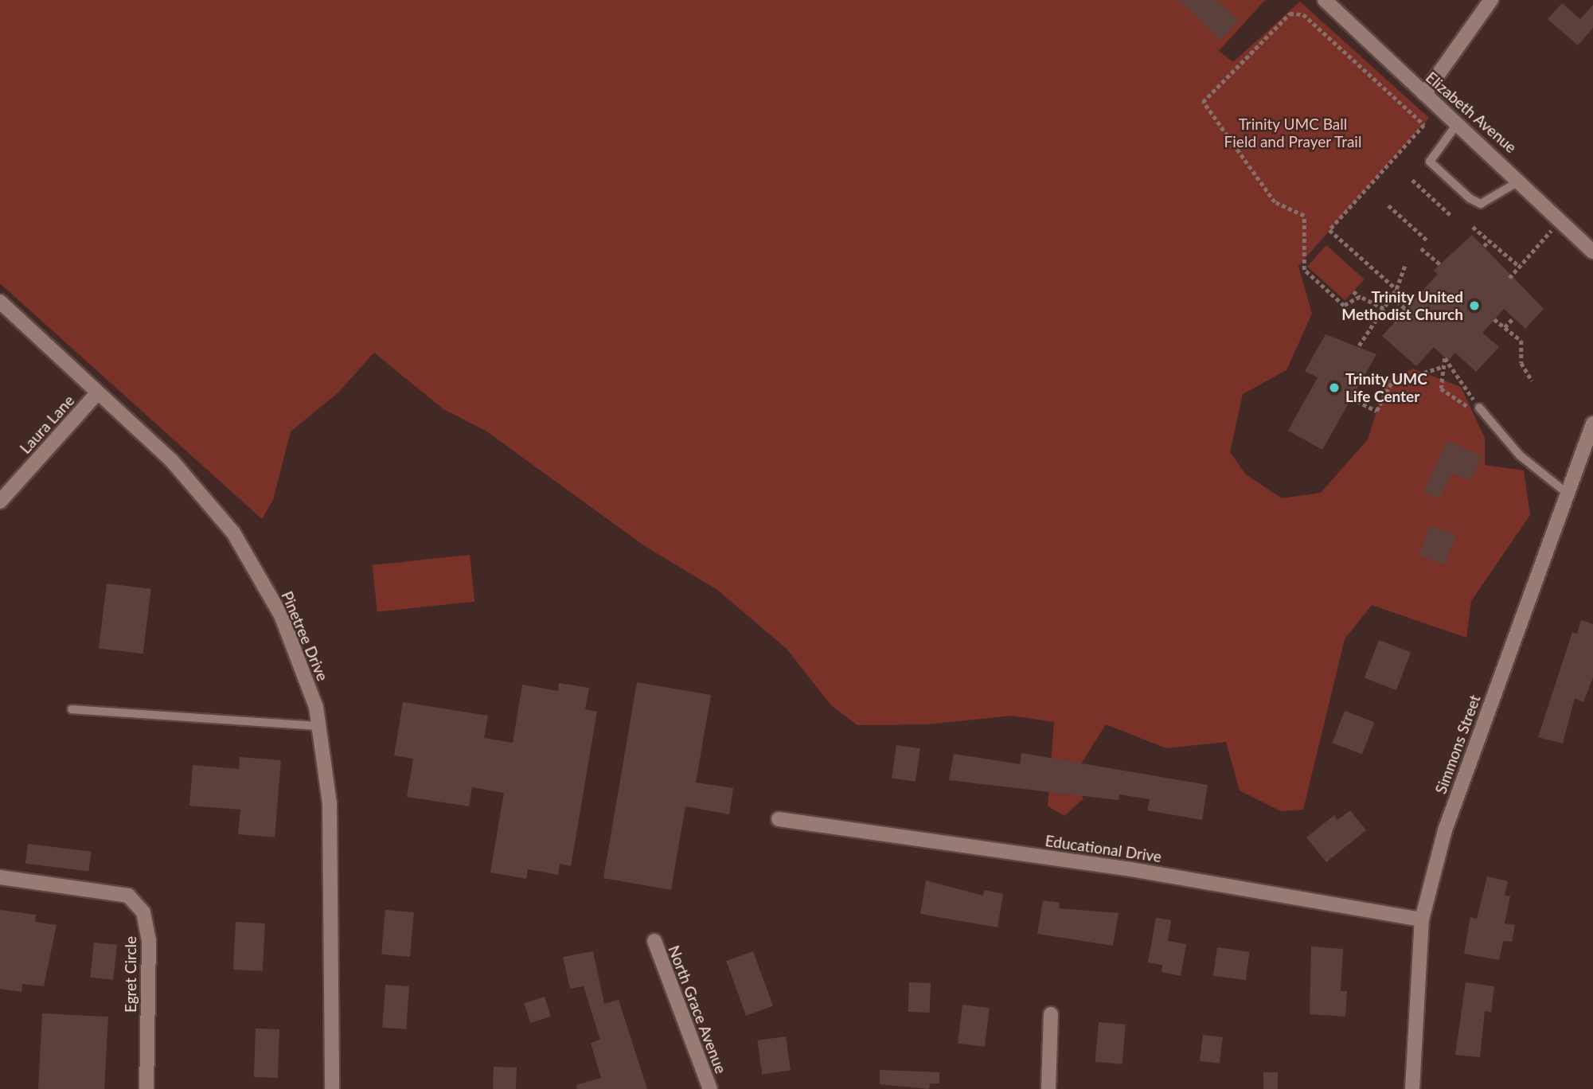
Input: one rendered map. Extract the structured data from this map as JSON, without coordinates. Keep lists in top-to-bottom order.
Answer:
{
  "streets": {
    "street": [
      "Elizabeth Avenue",
      "Laura Lane",
      "Pinetree Drive",
      "Simmons Street",
      "Educational Drive",
      "Egret Circle",
      "North Grace Avenue"
    ]
  },
  "crossings": [
    ["Laura Lane", "Pinetree Drive"],
    ["Simmons Street", "Educational Drive"]
  ],
  "parks": ["Trinity UMC Ball Field and Prayer Trail"],
  "places": ["Trinity United Methodist Church", "Trinity UMC Life Center"]
}
